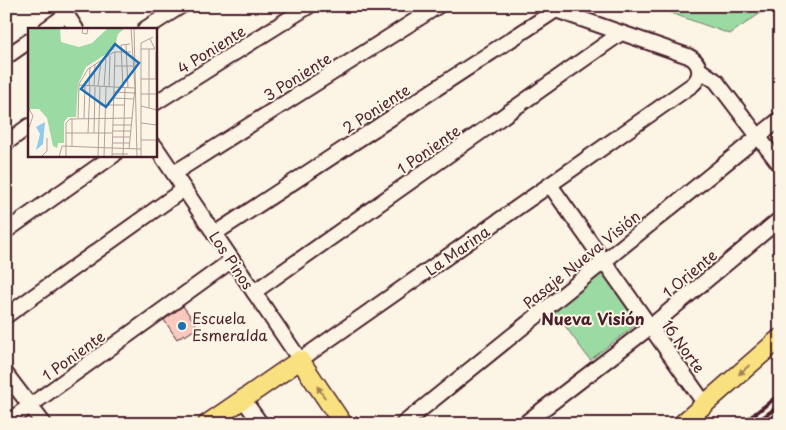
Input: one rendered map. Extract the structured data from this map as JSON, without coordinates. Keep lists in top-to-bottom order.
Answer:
{
  "streets": {
    "main road": ["La Marina", "Los Pinos"],
    "street": [
      "4 Poniente",
      "3 Poniente",
      "2 Poniente",
      "1 Poniente",
      "Pasaje Nueva Visión",
      "1 Oriente",
      "16 Norte"
    ]
  },
  "crossings": [
    ["3 Poniente", "Los Pinos"],
    ["2 Poniente", "Los Pinos"],
    ["1 Poniente", "Los Pinos"],
    ["La Marina", "Los Pinos"],
    ["La Marina", "16 Norte"],
    ["Pasaje Nueva Visión", "16 Norte"],
    ["1 Oriente", "16 Norte"]
  ],
  "districts": ["Nueva Visión"],
  "places": ["Escuela Esmeralda"]
}
